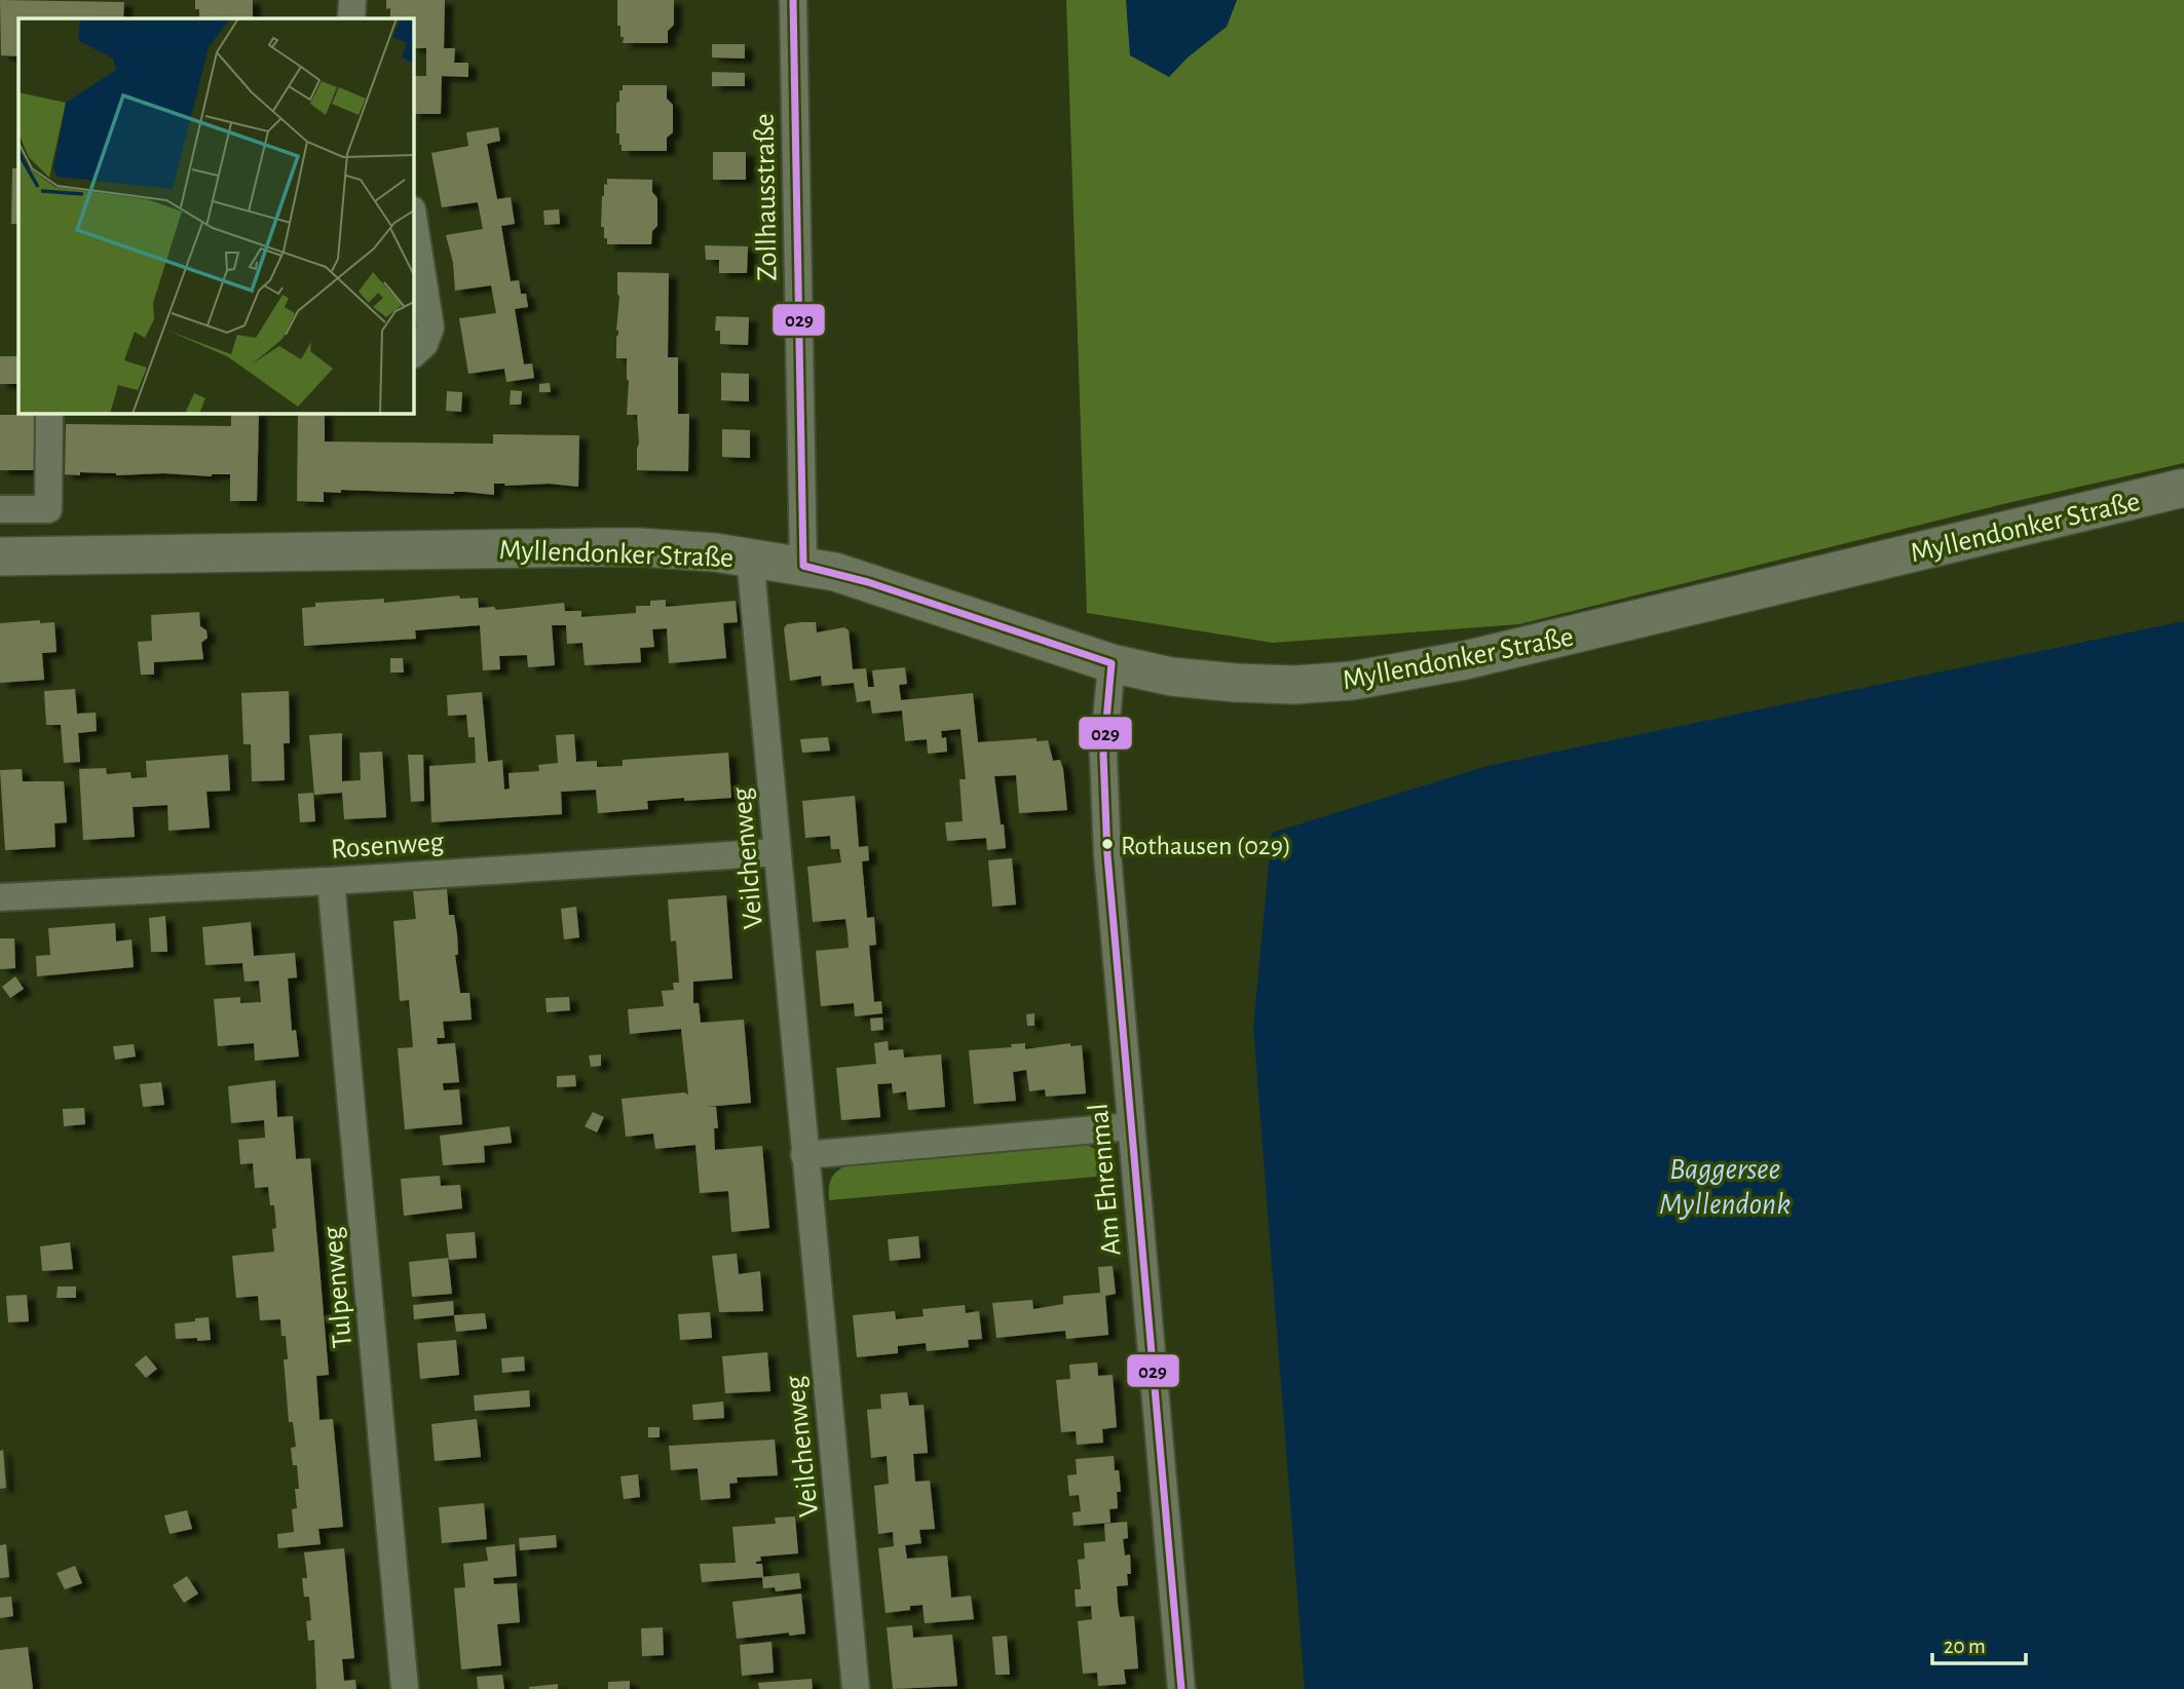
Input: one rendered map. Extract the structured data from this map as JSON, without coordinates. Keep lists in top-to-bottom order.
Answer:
{
  "streets": {
    "street": [
      "Zollhausstraße",
      "Myllendonker Straße",
      "Rosenweg",
      "Veilchenweg",
      "Am Ehrenmal",
      "Tulpenweg"
    ]
  },
  "crossings": [
    ["Zollhausstraße", "Myllendonker Straße"],
    ["Myllendonker Straße", "Veilchenweg"],
    ["Myllendonker Straße", "Am Ehrenmal"],
    ["Rosenweg", "Veilchenweg"],
    ["Rosenweg", "Tulpenweg"]
  ],
  "water": ["Baggersee Myllendonk"],
  "places": ["Rothausen (029)"],
  "lines": ["transit line 029"],
  "scale_bar": "20 m"
}
